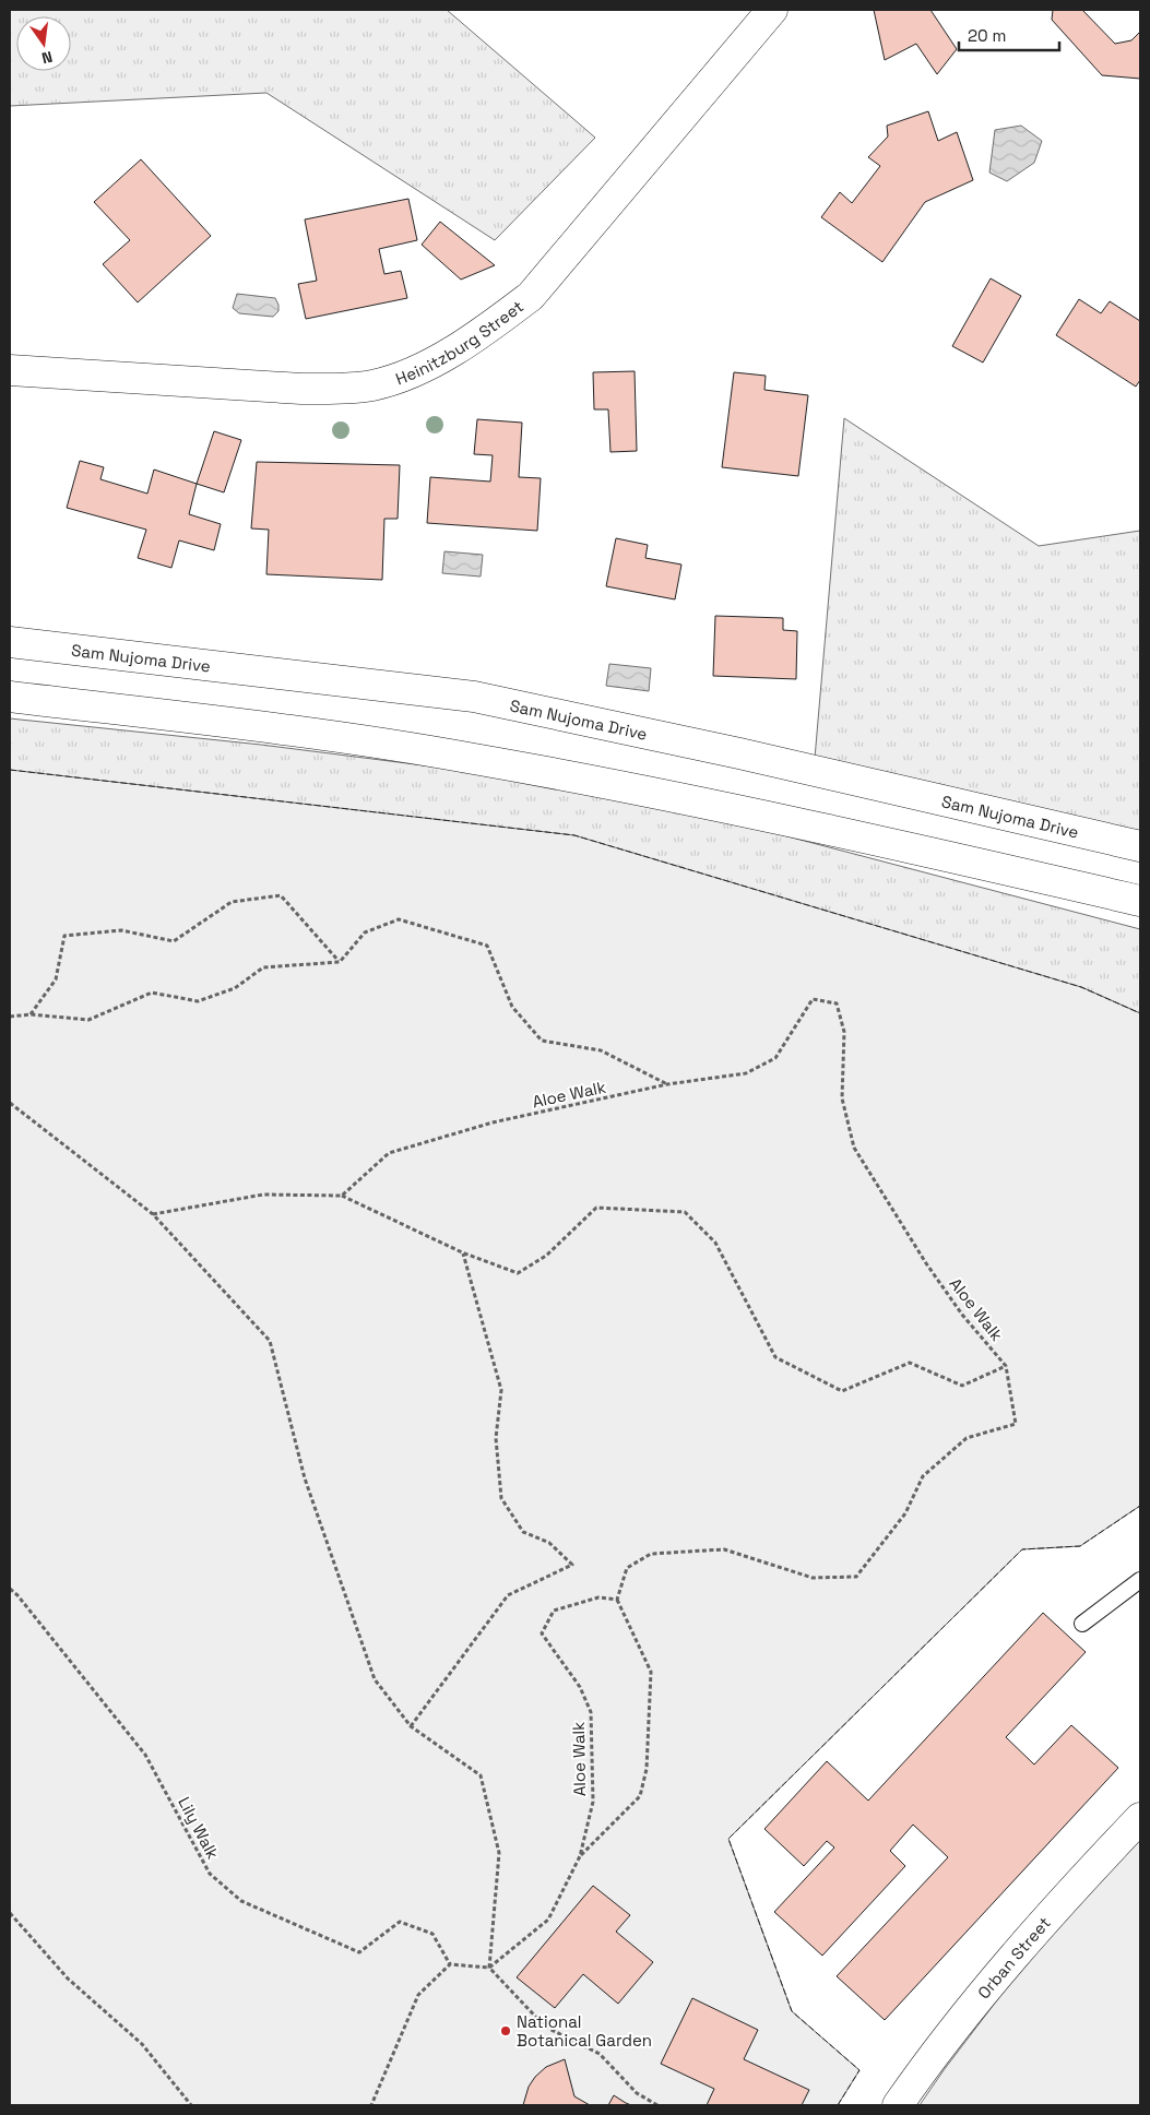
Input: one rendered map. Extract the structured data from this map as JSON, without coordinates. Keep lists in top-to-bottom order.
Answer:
{
  "streets": {
    "main road": ["Heinitzburg Street", "Sam Nujoma Drive", "Orban Street"],
    "path": ["Aloe Walk", "Lily Walk"]
  },
  "places": ["National Botanical Garden"],
  "scale_bar": "20 m",
  "north": "bottom"
}
